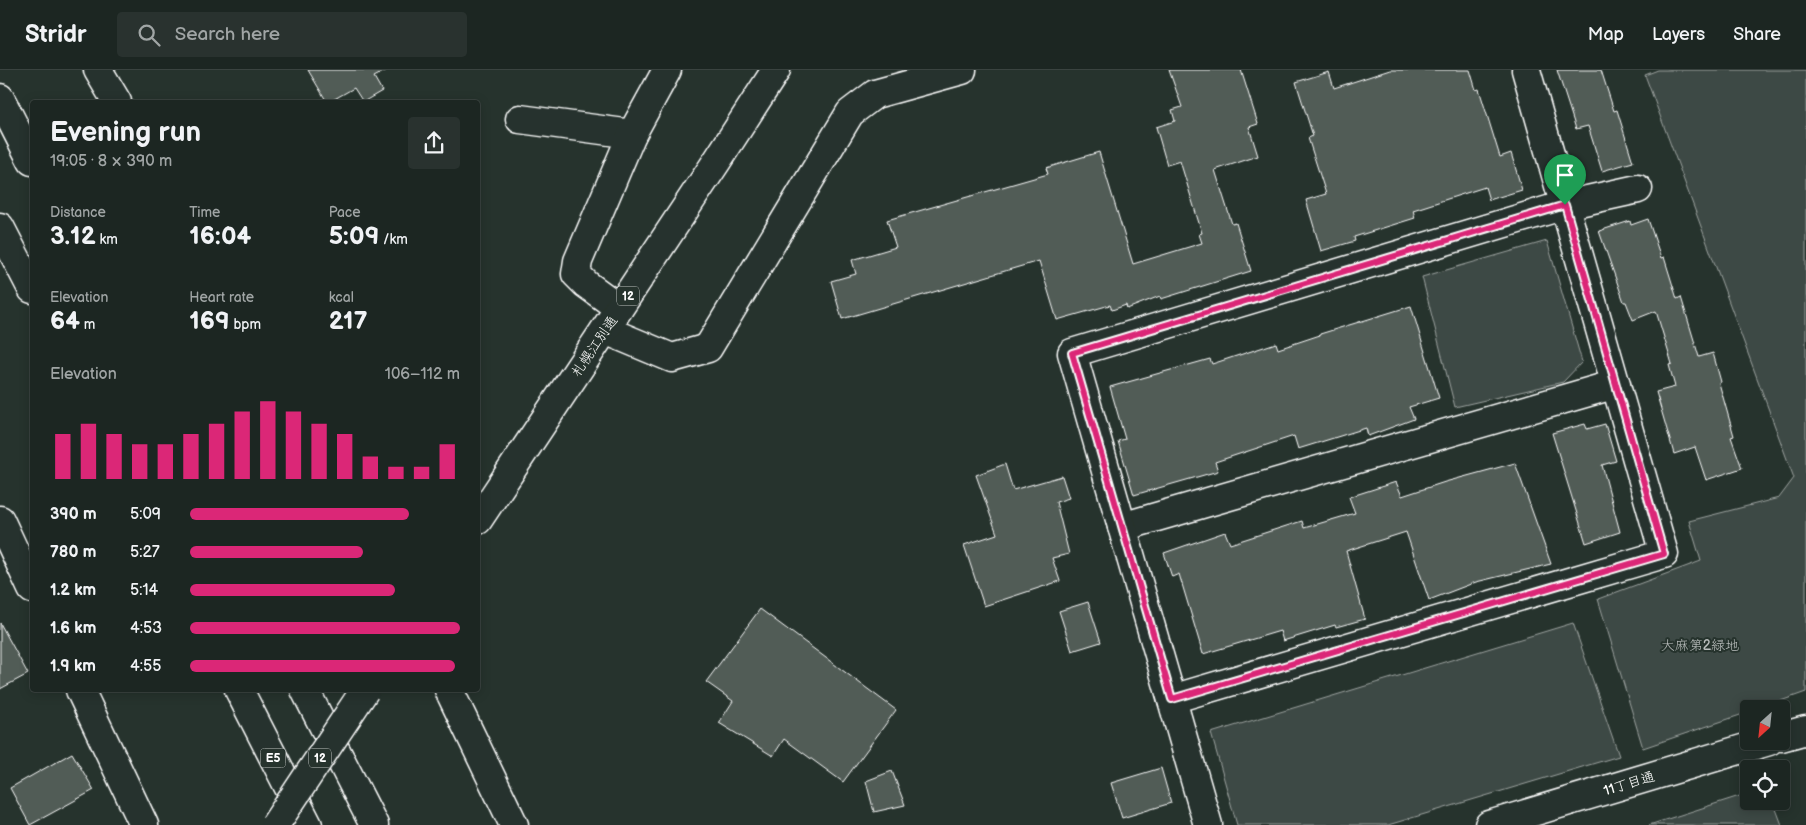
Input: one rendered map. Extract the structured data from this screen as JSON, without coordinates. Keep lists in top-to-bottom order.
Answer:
{
  "streets": {
    "main road": [
      "12",
      "札幌江別通",
      "E5",
      "11丁目通"
    ]
  },
  "parks": ["大麻第2緑地"],
  "north": "bottom left",
  "page": {
    "header": "Stridr",
    "search": "Search here",
    "nav": ["Map", "Layers", "Share"],
    "heading": ["Evening run", "19:05 · 8 × 390 m"],
    "stats": [
      ["Distance", "3.12 km"],
      ["Time", "16:04"],
      ["Pace", "5:09 /km"],
      ["Elevation", "64 m"],
      ["Heart rate", "169 bpm"],
      ["kcal", "217"]
    ],
    "chart": ["Elevation", "106–112 m"],
    "list": [
      {
        "name": "390 m",
        "note": "5:09"
      },
      {
        "name": "780 m",
        "note": "5:27"
      },
      {
        "name": "1.2 km",
        "note": "5:14"
      },
      {
        "name": "1.6 km",
        "note": "4:53"
      },
      {
        "name": "1.9 km",
        "note": "4:55"
      }
    ]
  }
}
